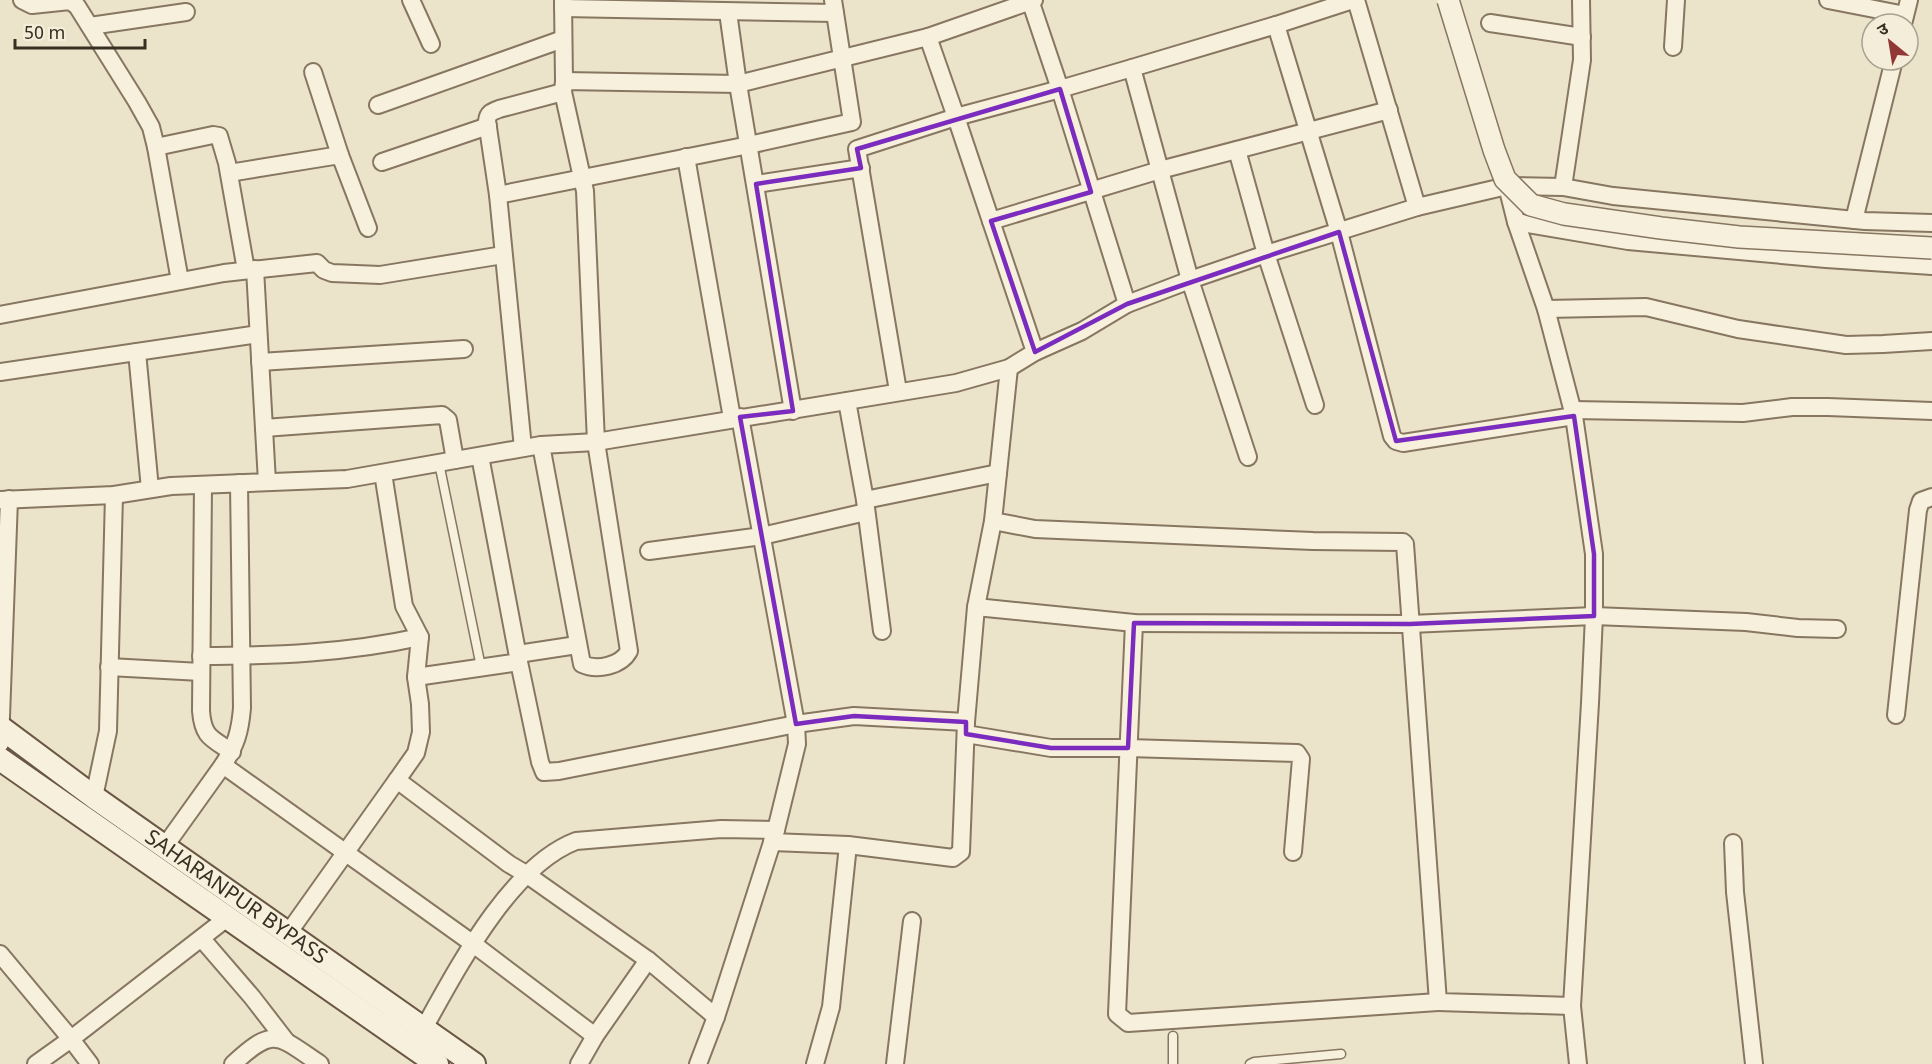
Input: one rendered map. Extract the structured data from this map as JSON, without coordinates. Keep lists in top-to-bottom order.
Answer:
{
  "streets": {
    "main road": ["SAHARANPUR BYPASS"]
  },
  "scale_bar": "50 m",
  "north": "top left"
}
